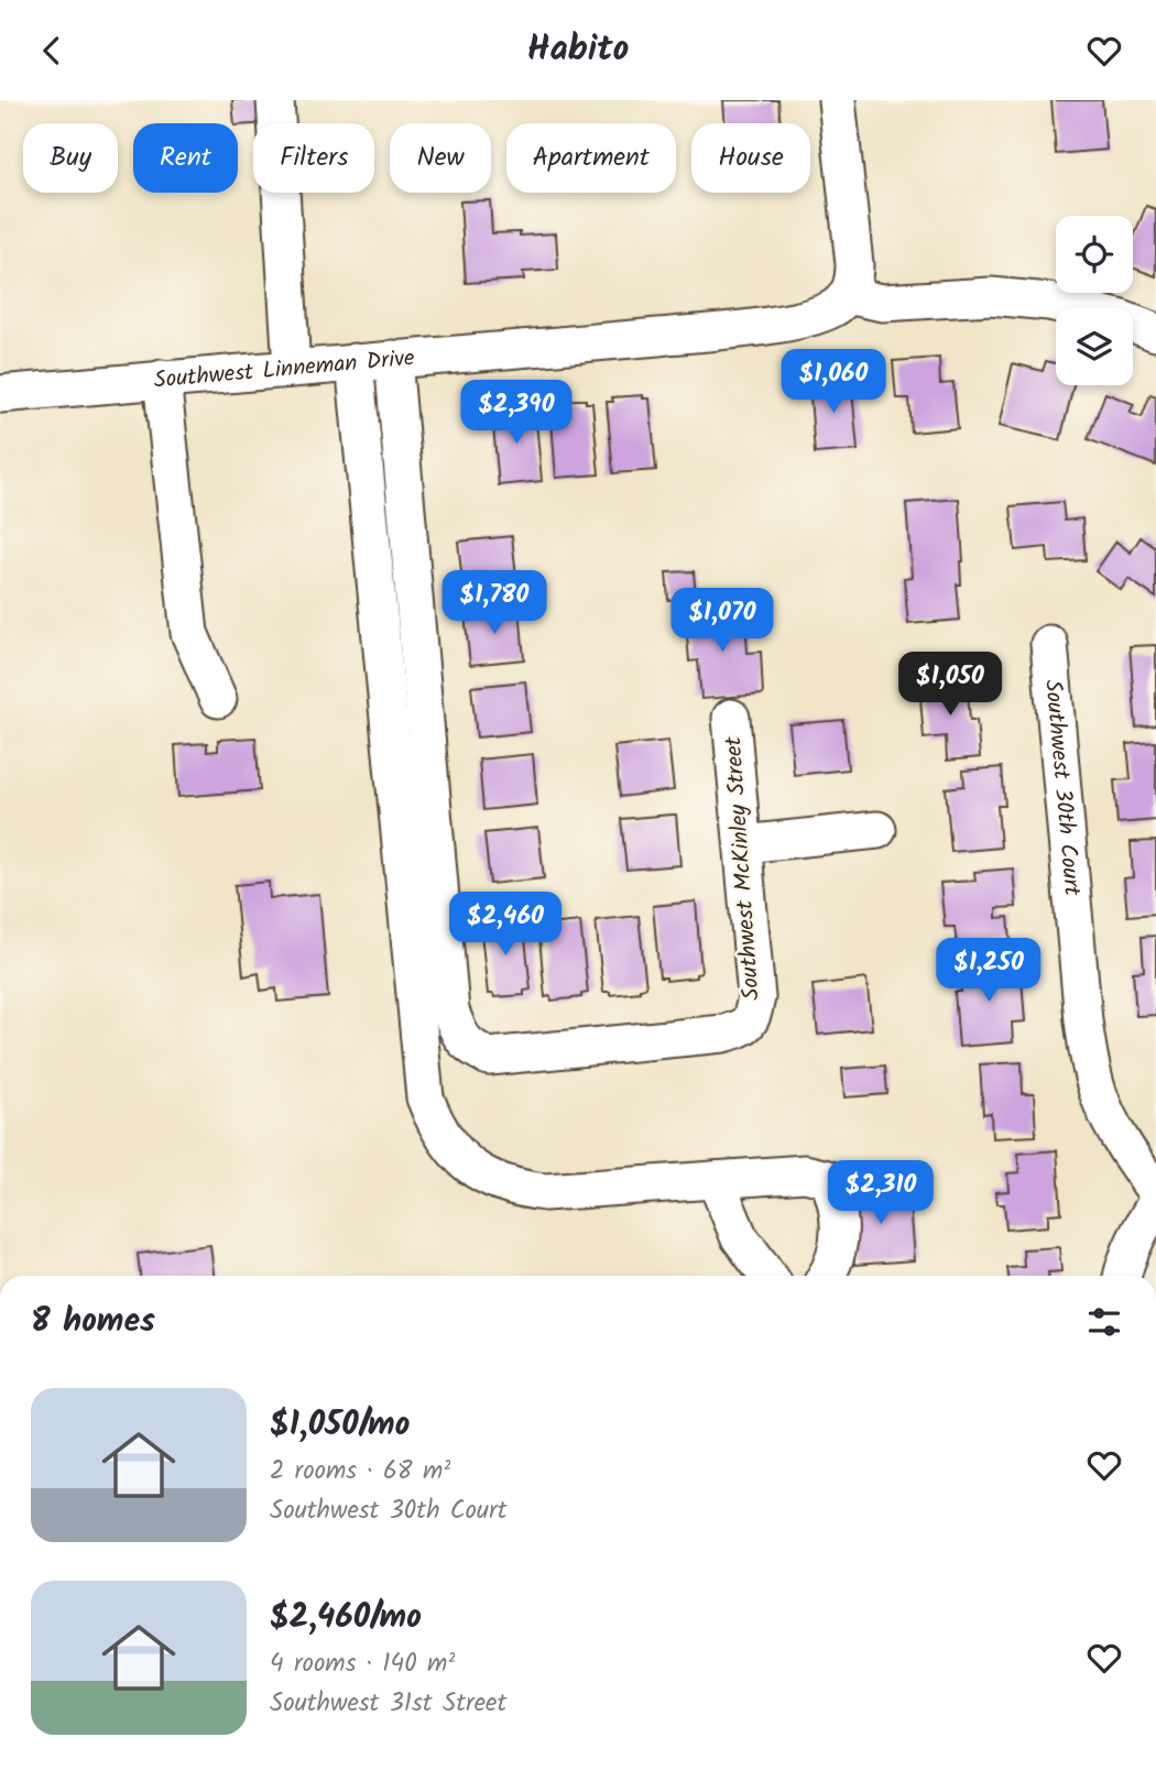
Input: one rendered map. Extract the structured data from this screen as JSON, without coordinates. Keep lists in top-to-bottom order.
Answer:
{
  "streets": {
    "street": ["Southwest Linneman Drive", "Southwest 30th Court", "Southwest McKinley Street"]
  },
  "crossings": [
    ["Southwest Linneman Drive", "Southwest McKinley Street"]
  ],
  "page": {
    "header": "Habito",
    "chip": [
      "Buy",
      "Rent",
      "Filters",
      "New",
      "Apartment",
      "House"
    ],
    "price": [
      "$1,060",
      "$2,390",
      "$1,780",
      "$1,070",
      "$1,050",
      "$2,460",
      "$1,250",
      "$2,310"
    ],
    "heading": "8 homes",
    "list": [
      {
        "name": "$1,050/mo",
        "note": "2 rooms · 68 m² · Southwest 30th Court"
      },
      {
        "name": "$2,460/mo",
        "note": "4 rooms · 140 m² · Southwest 31st Street"
      }
    ]
  }
}
